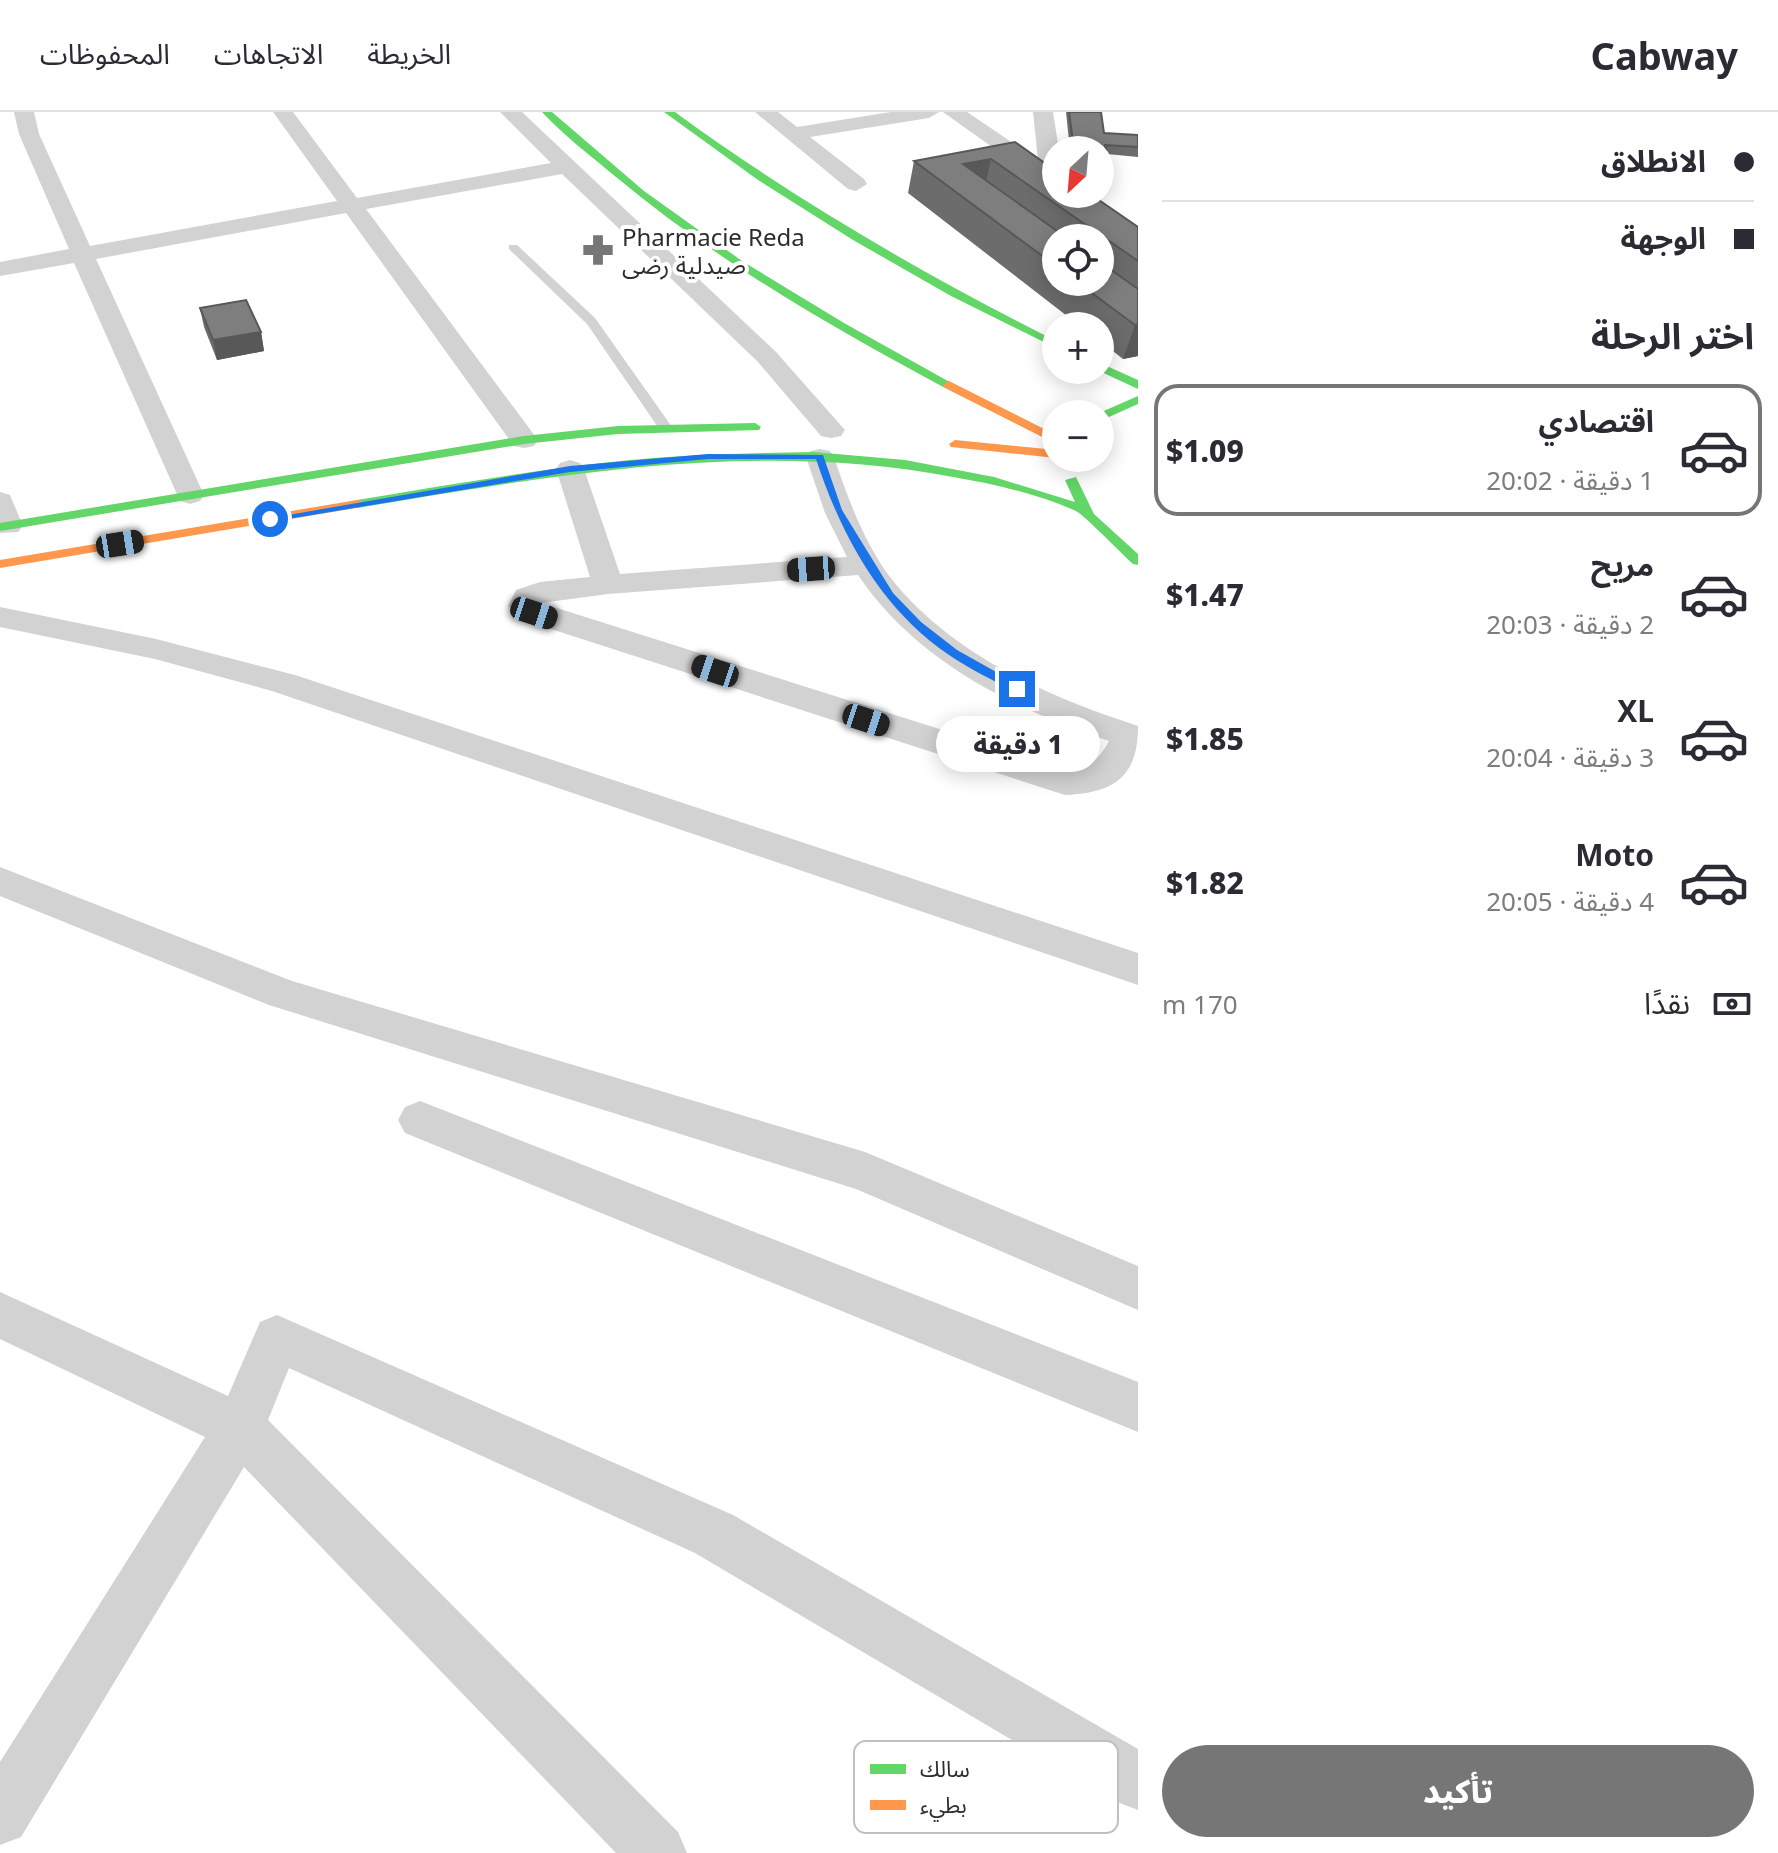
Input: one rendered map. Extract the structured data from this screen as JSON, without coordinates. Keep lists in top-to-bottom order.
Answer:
{
  "places": {
    "pharmacy": ["Pharmacie Reda صيدلية رضى"]
  },
  "legend": ["سالك", "بطيء"],
  "north": "bottom left",
  "page": {
    "header": "Cabway",
    "nav": ["الخريطة", "الاتجاهات", "المحفوظات"],
    "banner": ["الانطلاق", "الوجهة"],
    "map_buttons": ["+", "−"],
    "heading": "اختر الرحلة",
    "list": [
      {
        "name": "اقتصادي",
        "note": "1 دقيقة · 20:02",
        "value": "$1.09"
      },
      {
        "name": "مريح",
        "note": "2 دقيقة · 20:03",
        "value": "$1.47"
      },
      {
        "name": "XL",
        "note": "3 دقيقة · 20:04",
        "value": "$1.85"
      },
      {
        "name": "Moto",
        "note": "4 دقيقة · 20:05",
        "value": "$1.82"
      }
    ],
    "bubble": "1 دقيقة",
    "pay": ["نقدًا", "170 m"],
    "buttons": "تأكيد"
  }
}
